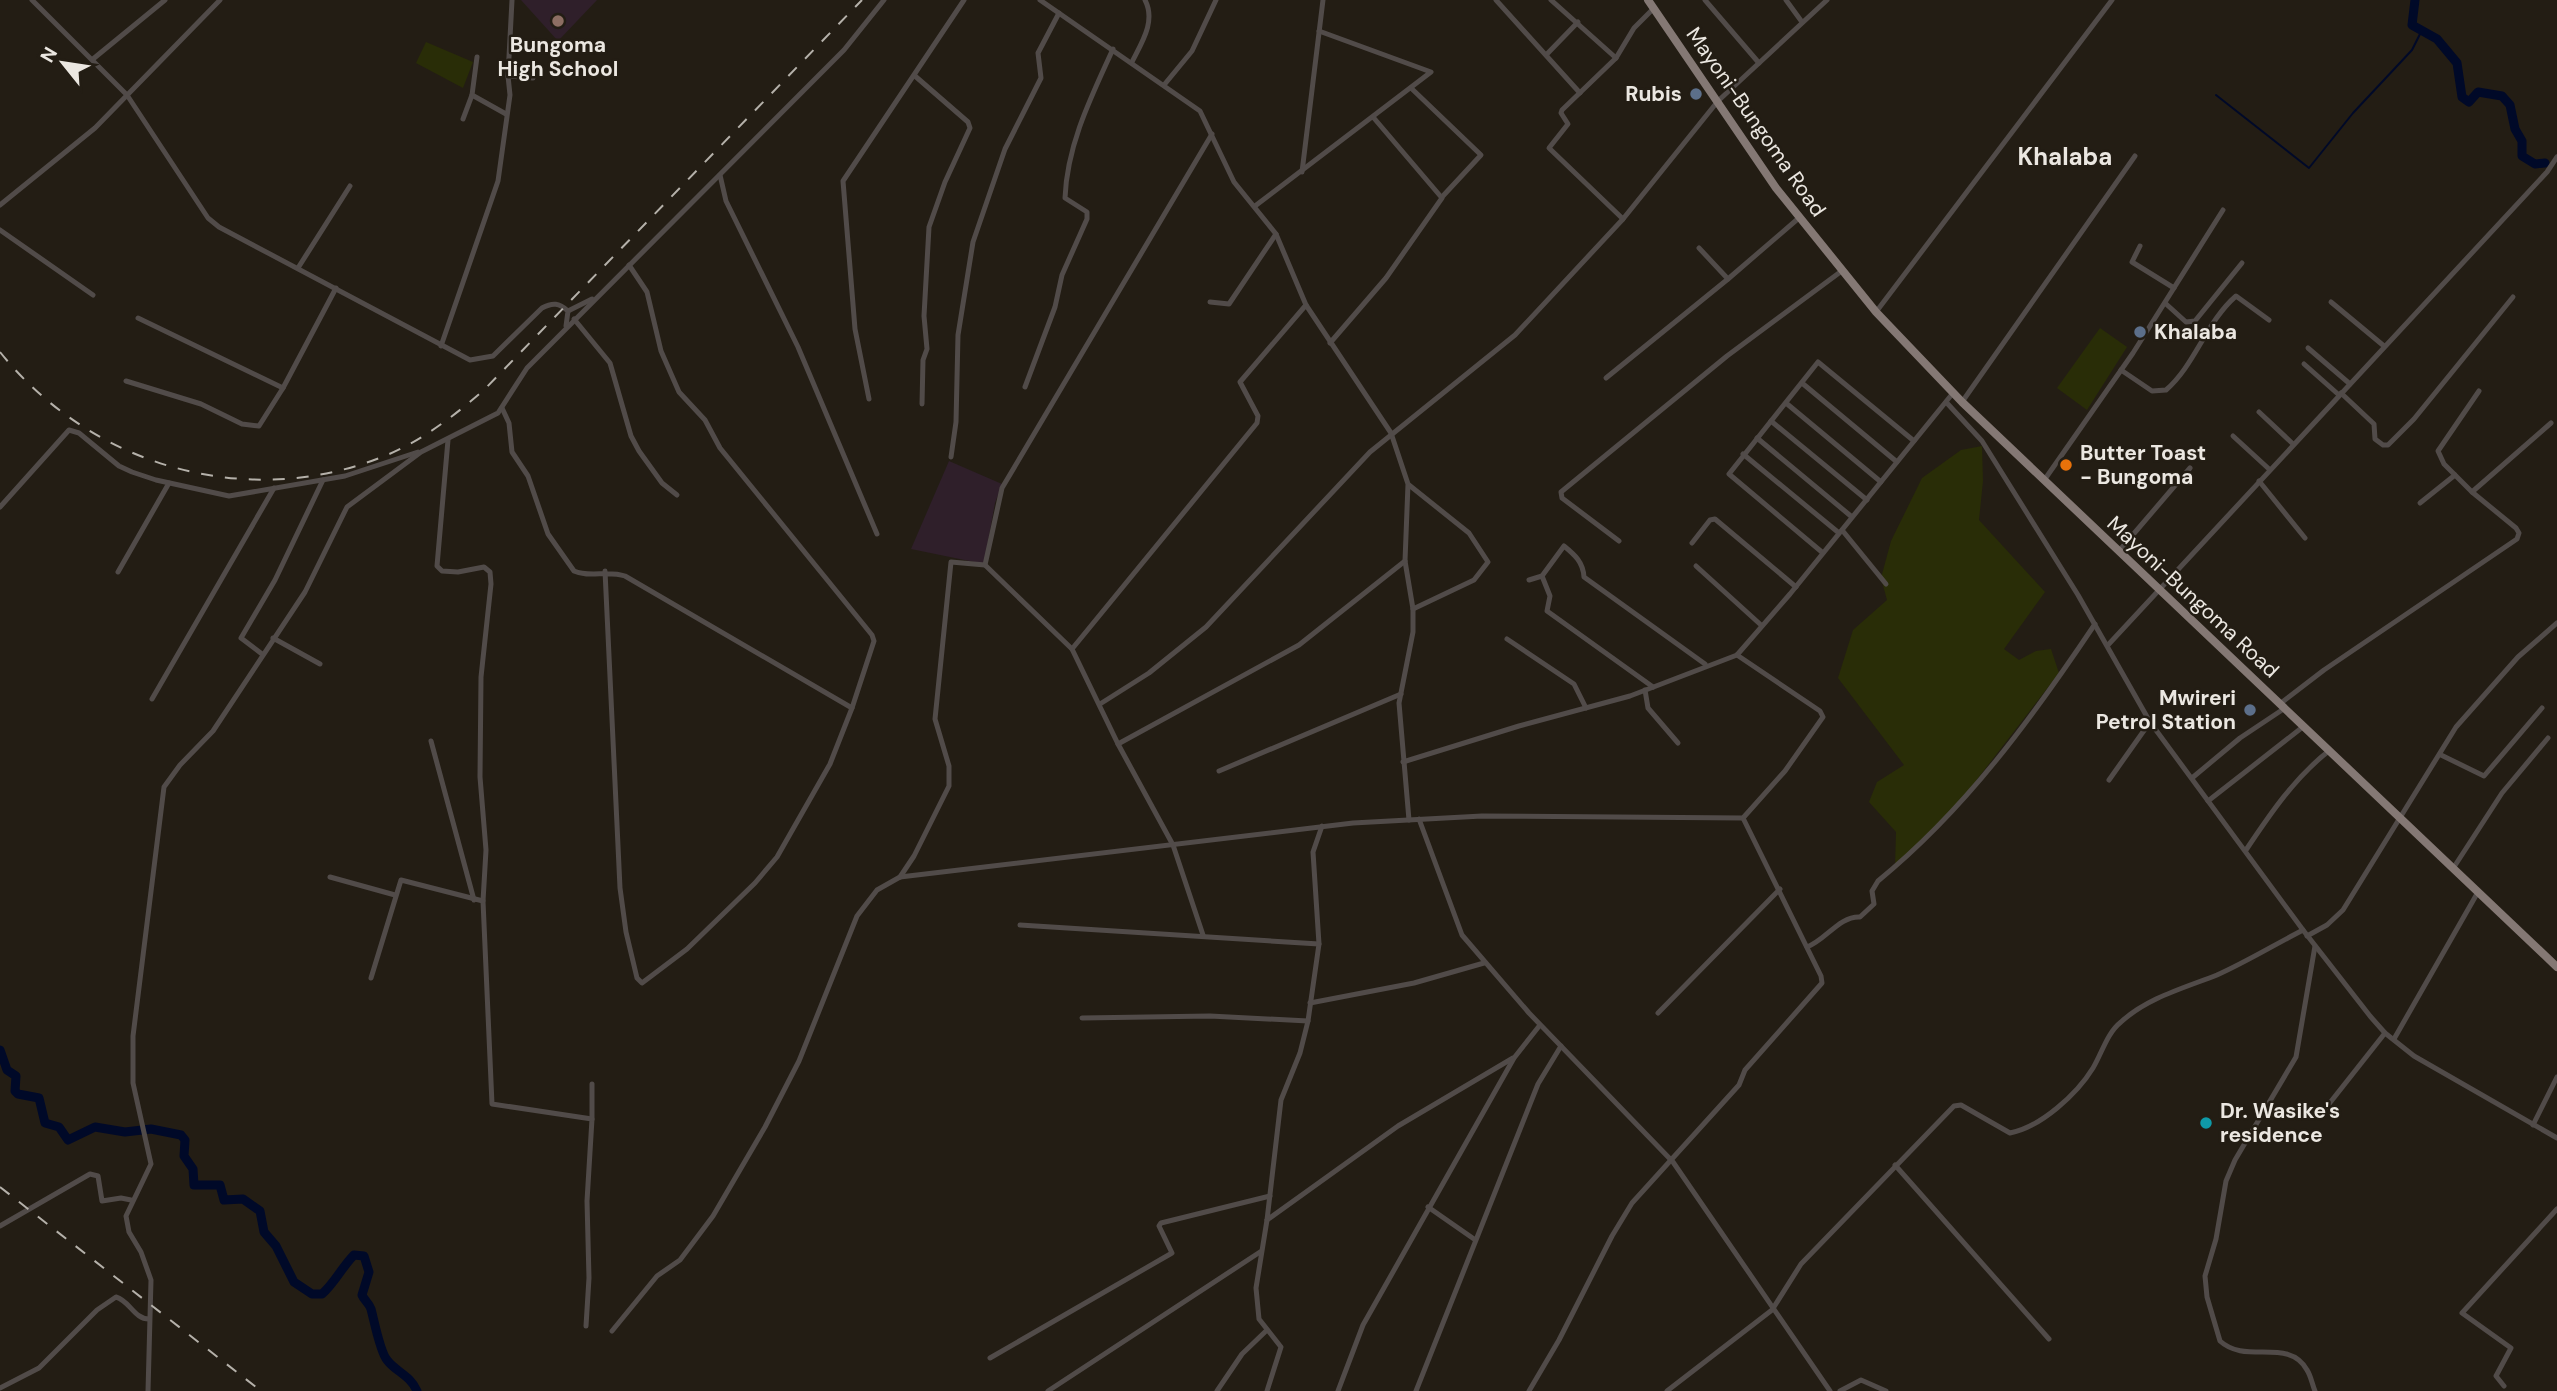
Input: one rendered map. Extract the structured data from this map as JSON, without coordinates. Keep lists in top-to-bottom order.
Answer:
{
  "streets": {
    "main road": ["Mayoni-Bungoma Road"]
  },
  "districts": ["Khalaba"],
  "places": [
    "Bungoma High School",
    "Rubis",
    "Khalaba",
    "Butter Toast - Bungoma",
    "Mwireri Petrol Station",
    "Dr. Wasike's residence"
  ],
  "north": "top left"
}
